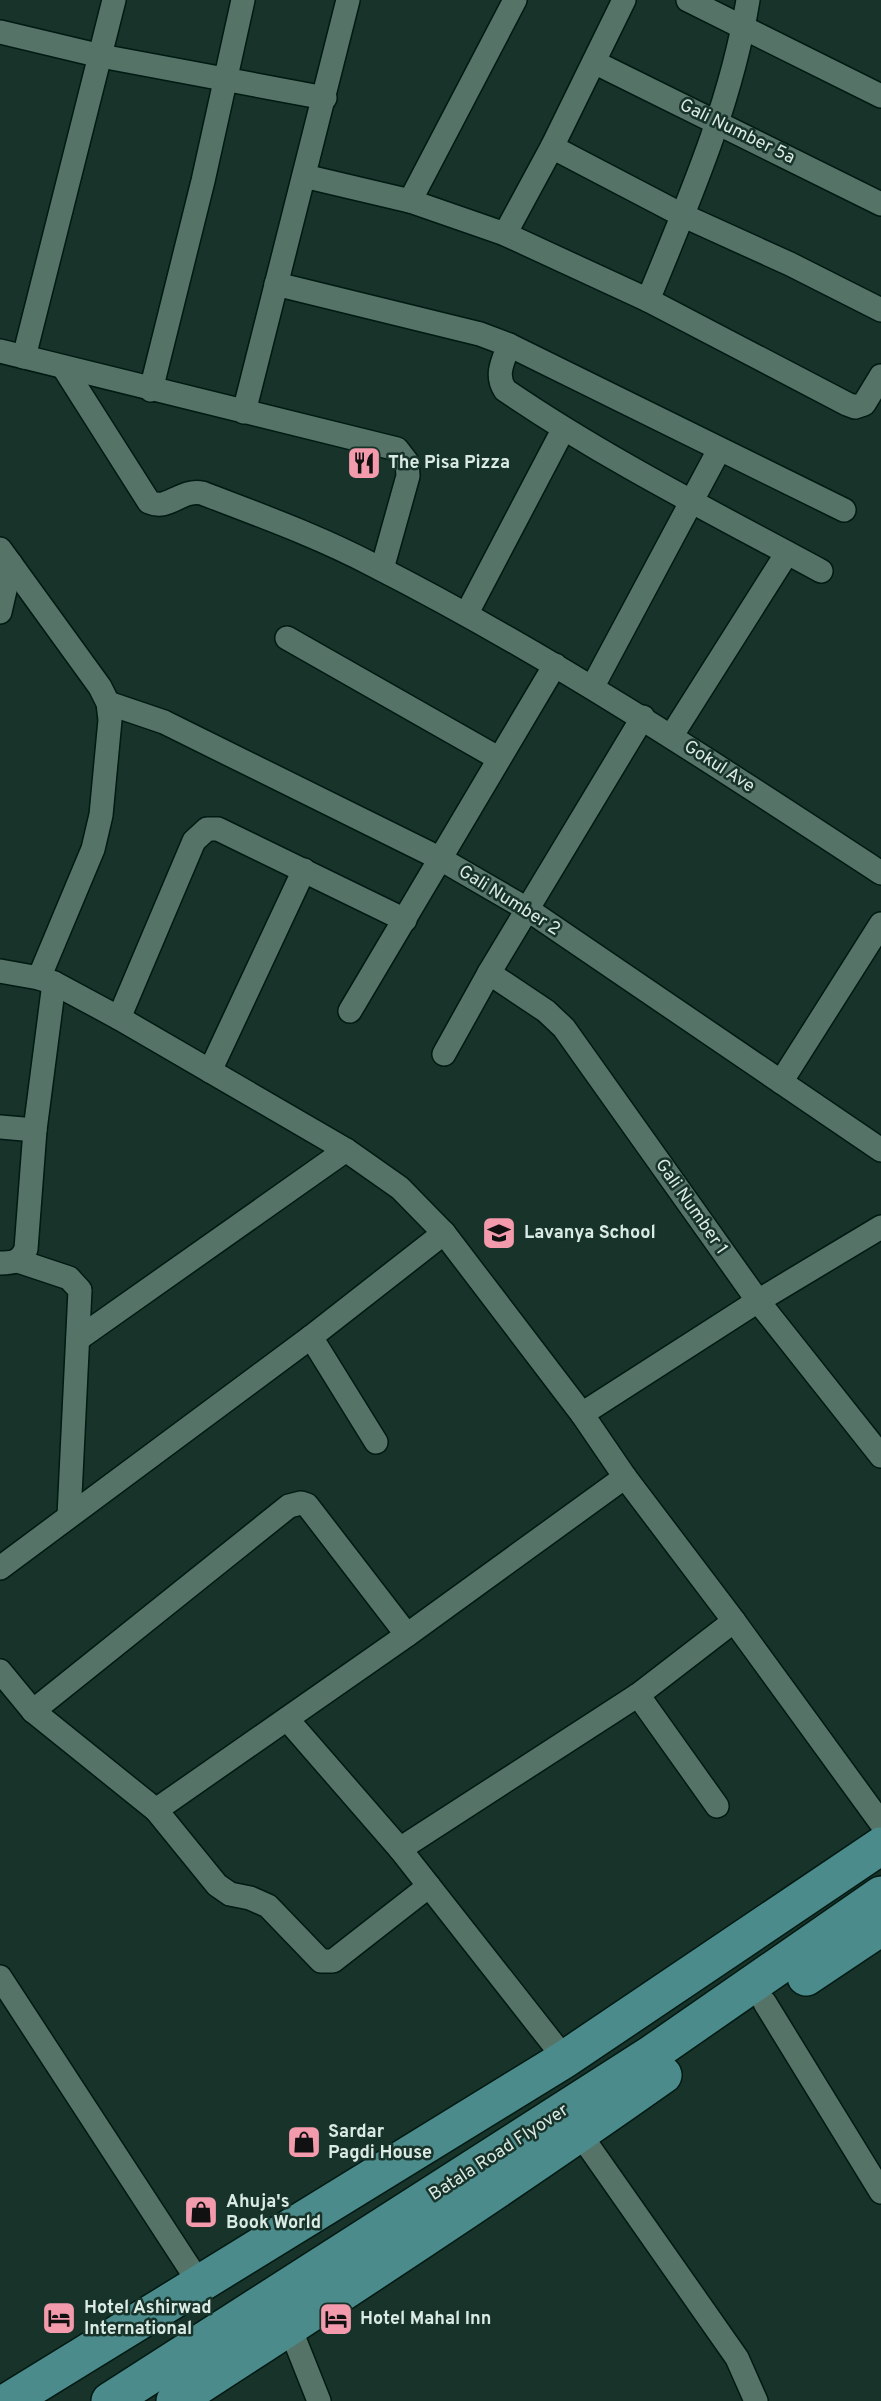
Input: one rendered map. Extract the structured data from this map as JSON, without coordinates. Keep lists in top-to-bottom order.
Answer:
{
  "streets": {
    "main road": ["Batala Road Flyover"],
    "street": [
      "Gali Number 5a",
      "Gokul Ave",
      "Gali Number 2",
      "Gali Number 1"
    ]
  },
  "places": {
    "restaurant": ["The Pisa Pizza"],
    "school or university": ["Lavanya School"],
    "shop": ["Sardar Pagdi House", "Ahuja's Book World"],
    "hotel": ["Hotel Ashirwad International", "Hotel Mahal Inn"]
  }
}
